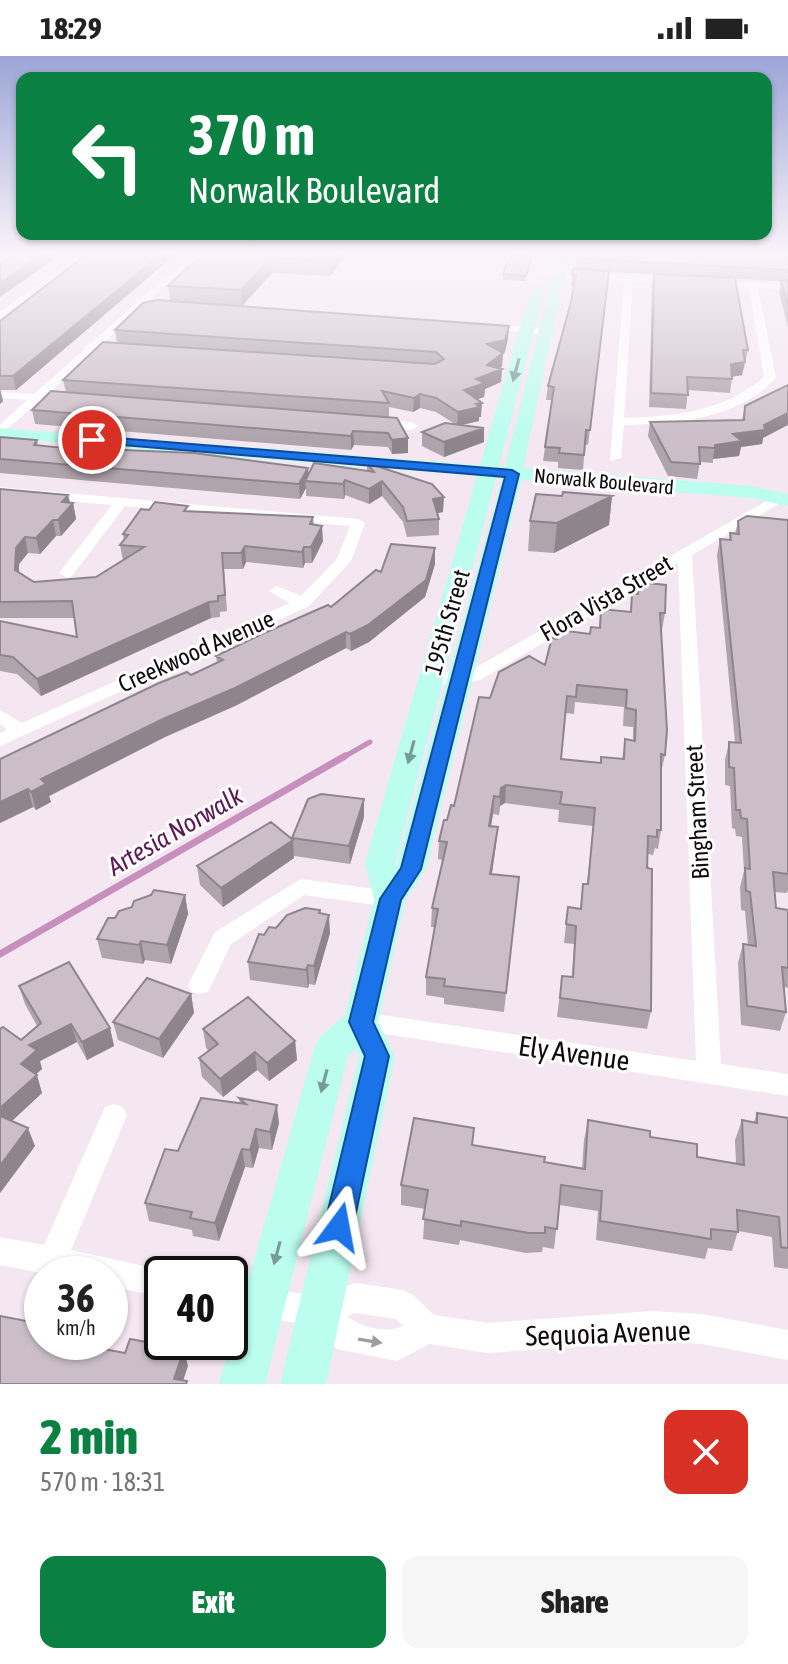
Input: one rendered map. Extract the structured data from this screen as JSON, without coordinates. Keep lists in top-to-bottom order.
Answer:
{
  "streets": {
    "street": [
      "Norwalk Boulevard",
      "Flora Vista Street",
      "195th Street",
      "Creekwood Avenue",
      "Bingham Street",
      "Ely Avenue",
      "Sequoia Avenue"
    ]
  },
  "crossings": [
    ["Norwalk Boulevard", "Flora Vista Street"],
    ["Norwalk Boulevard", "195th Street"],
    ["Flora Vista Street", "195th Street"],
    ["Flora Vista Street", "Bingham Street"],
    ["195th Street", "Ely Avenue"],
    ["Bingham Street", "Ely Avenue"]
  ],
  "water": ["Artesia Norwalk"],
  "page": {
    "status": "18:29",
    "turn": ["370 m", "Norwalk Boulevard"],
    "speed": "36 km/h",
    "limit": "40",
    "heading": ["2 min", "570 m · 18:31"],
    "buttons": ["Exit", "Share"]
  }
}
